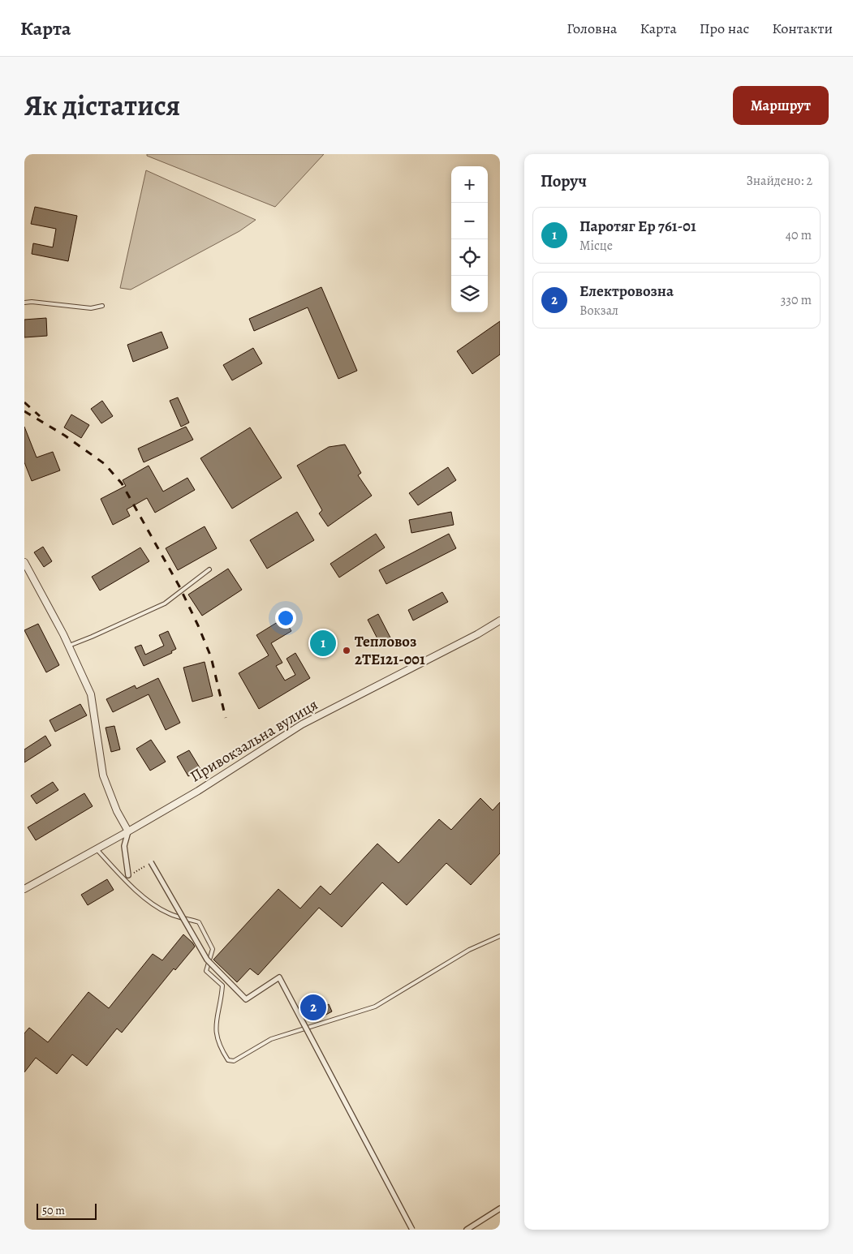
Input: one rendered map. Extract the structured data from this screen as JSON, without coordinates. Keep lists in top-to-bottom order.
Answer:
{
  "streets": {
    "street": ["Привокзальна вулиця"]
  },
  "places": ["Тепловоз 2ТЕ121-001"],
  "scale_bar": "50 m",
  "page": {
    "header": "Карта",
    "nav": [
      "Головна",
      "Карта",
      "Про нас",
      "Контакти"
    ],
    "title": "Як дістатися",
    "buttons": "Маршрут",
    "heading": ["Поруч", "Знайдено: 2"],
    "map_buttons": ["+", "−"],
    "list": [
      {
        "mark": "1",
        "name": "Паротяг Ер 761-01",
        "note": "Місце",
        "value": "40 m"
      },
      {
        "mark": "2",
        "name": "Електровозна",
        "note": "Вокзал",
        "value": "330 m"
      }
    ],
    "pins": ["1", "2"],
    "scale": "50 m"
  }
}
